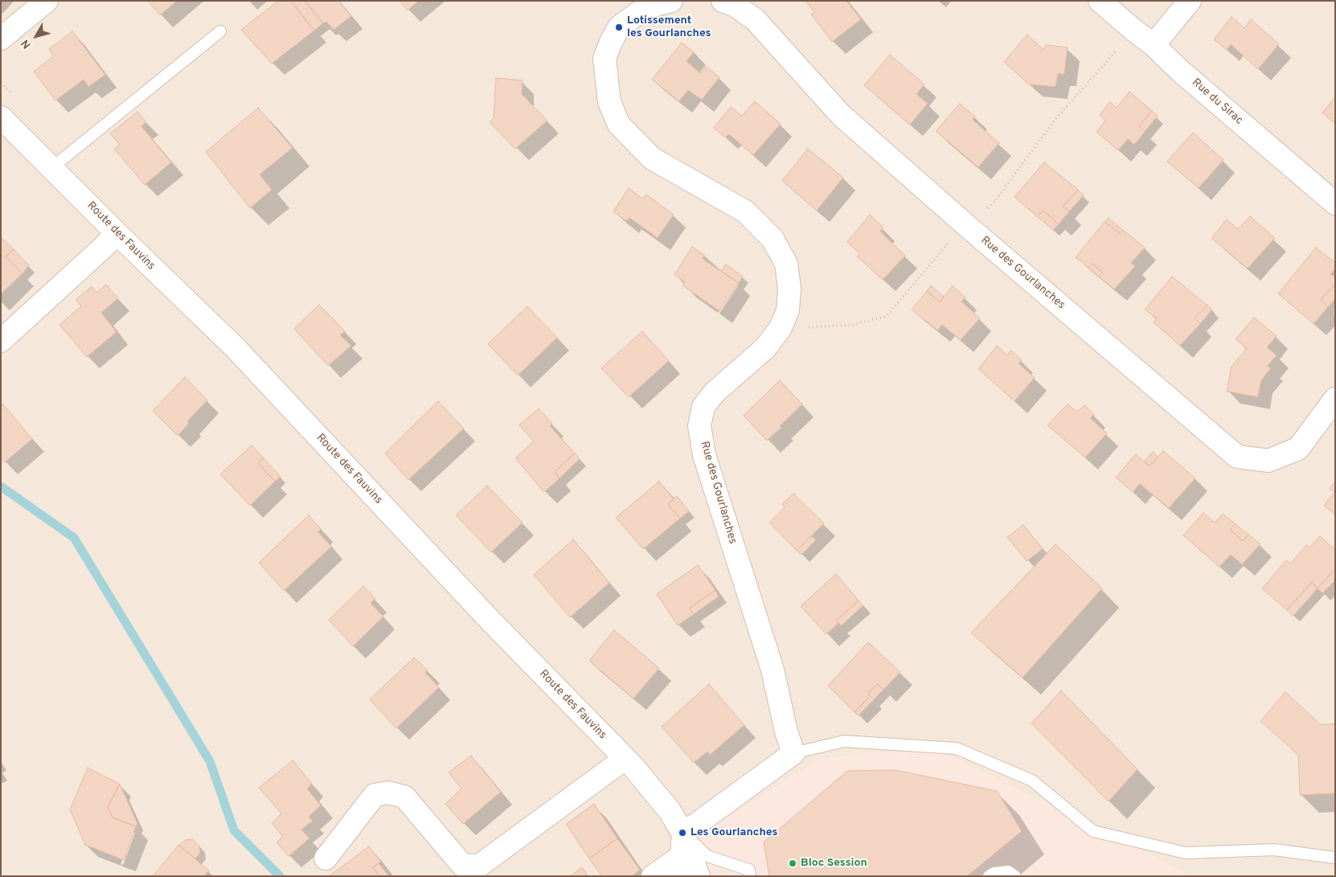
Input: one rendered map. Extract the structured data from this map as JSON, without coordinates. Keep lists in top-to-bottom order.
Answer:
{
  "streets": {
    "street": ["Rue du Sirac", "Route des Fauvins", "Rue des Gourlanches"]
  },
  "places": ["Lotissement les Gourlanches", "Les Gourlanches", "Bloc Session"],
  "north": "bottom left"
}
